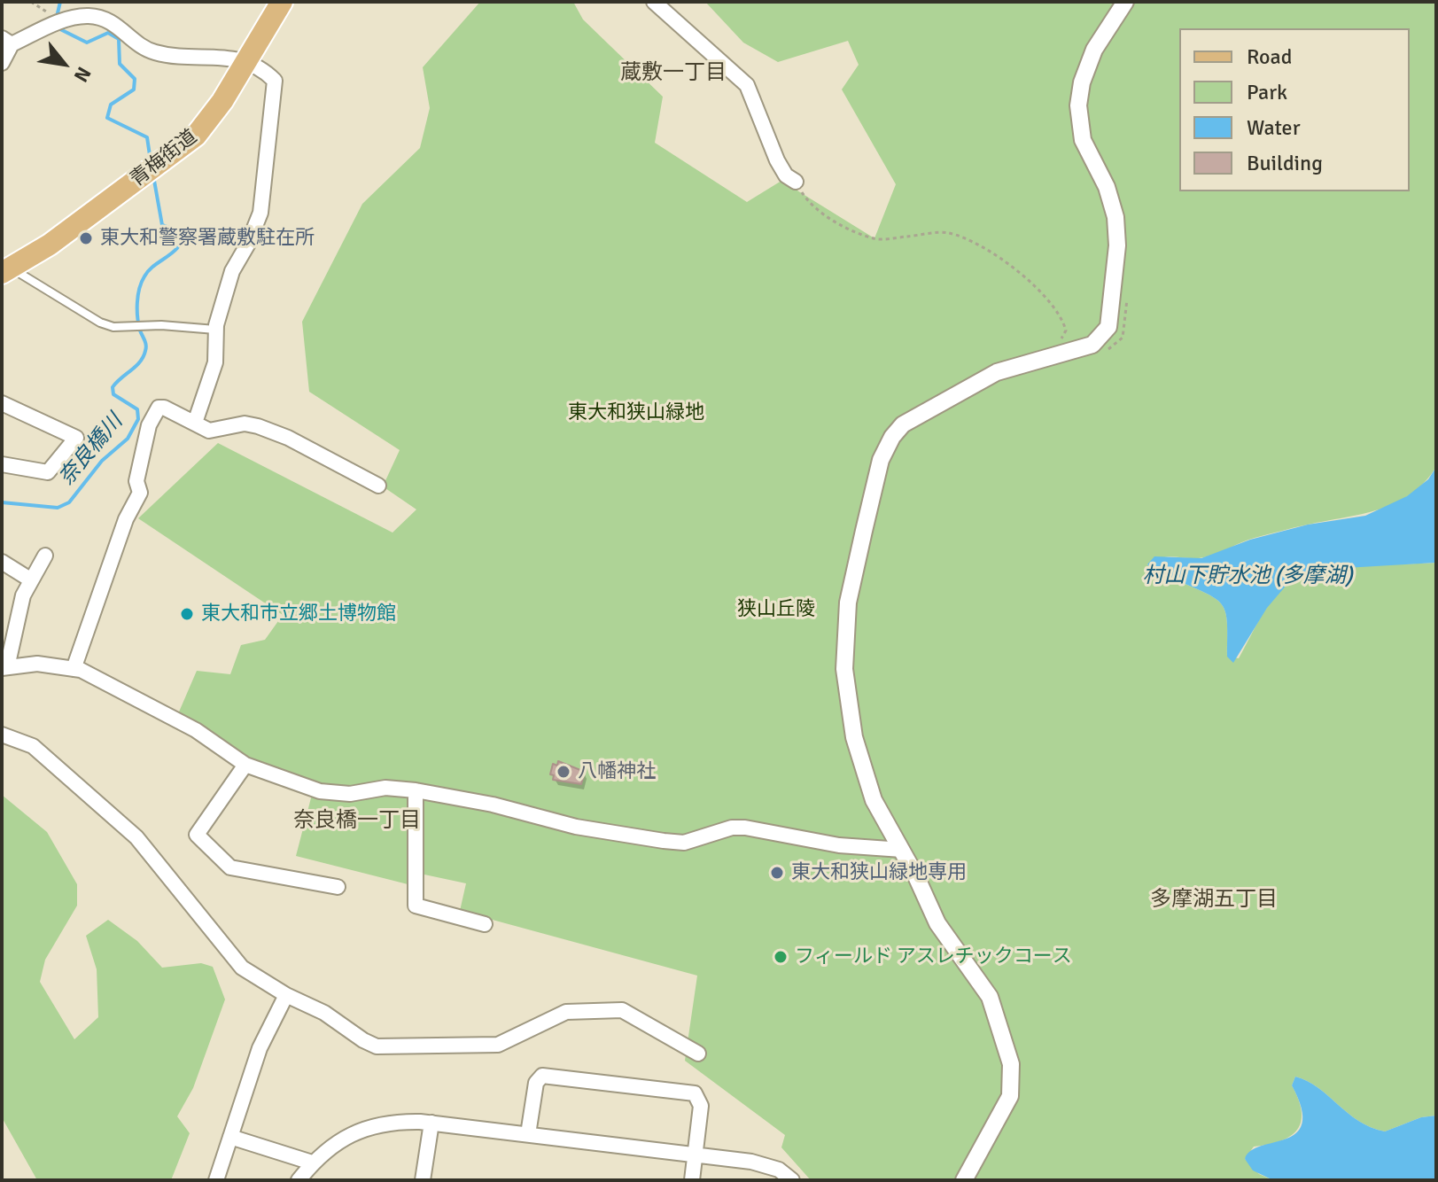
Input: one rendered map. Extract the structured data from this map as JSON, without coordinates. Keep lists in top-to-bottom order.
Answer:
{
  "streets": {
    "main road": ["青梅街道"]
  },
  "districts": ["蔵敷一丁目", "奈良橋一丁目", "多摩湖五丁目"],
  "water": ["奈良橋川", "村山下貯水池 (多摩湖)"],
  "parks": ["東大和狭山緑地", "狭山丘陵"],
  "places": [
    "東大和警察署蔵敷駐在所",
    "東大和市立郷土博物館",
    "八幡神社",
    "東大和狭山緑地専用",
    "フィールド アスレチックコース"
  ],
  "legend": [
    "Road",
    "Park",
    "Water",
    "Building"
  ],
  "north": "bottom right"
}
